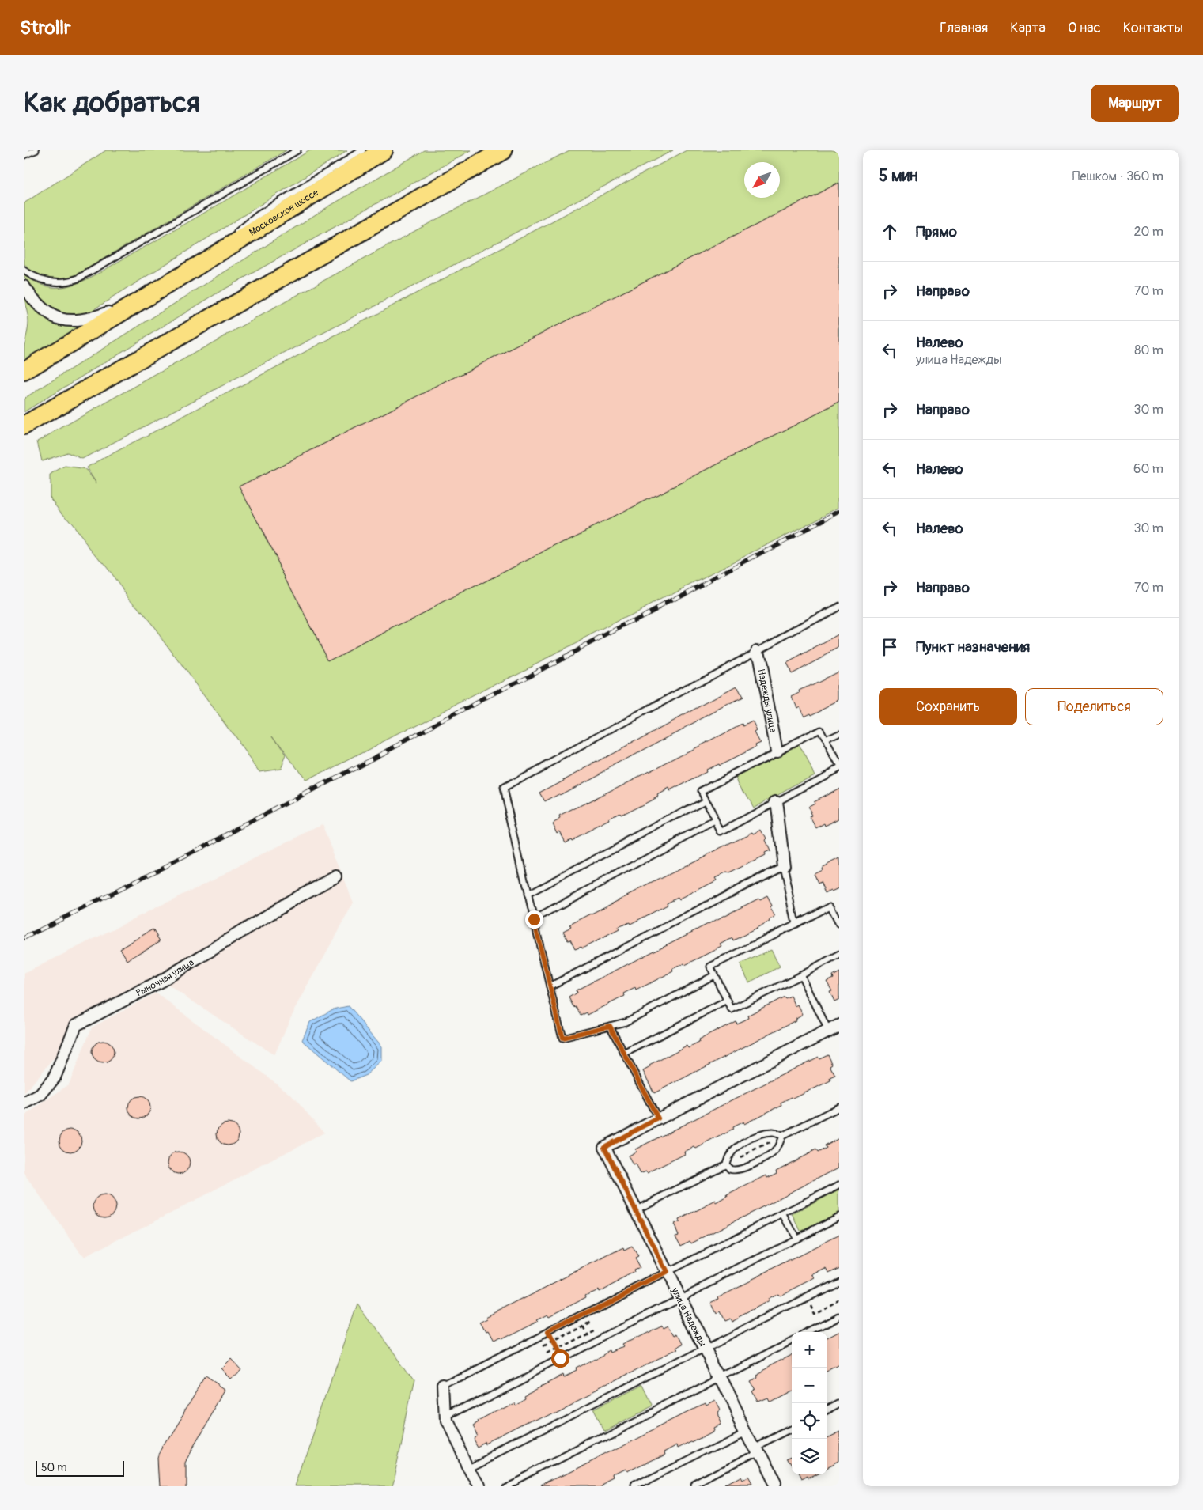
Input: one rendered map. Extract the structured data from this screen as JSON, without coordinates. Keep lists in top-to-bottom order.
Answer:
{
  "streets": {
    "highway": ["Московское шоссе"],
    "street": ["Надежды улица", "Рыночная улица", "улица Надежды"]
  },
  "scale_bar": "50 m",
  "north": "bottom left",
  "page": {
    "header": "Strollr",
    "nav": [
      "Главная",
      "Карта",
      "О нас",
      "Контакты"
    ],
    "buttons": [
      "Маршрут",
      ["Сохранить", "Поделиться"]
    ],
    "title": "Как добраться",
    "heading": ["5 мин", "Пешком · 360 m"],
    "list": [
      ["Прямо", "20 m"],
      ["Направо", "70 m"],
      ["Налево", "улица Надежды", "80 m"],
      ["Направо", "30 m"],
      ["Налево", "60 m"],
      ["Налево", "30 m"],
      ["Направо", "70 m"],
      "Пункт назначения"
    ],
    "map_buttons": ["+", "−"],
    "scale": "50 m"
  }
}
